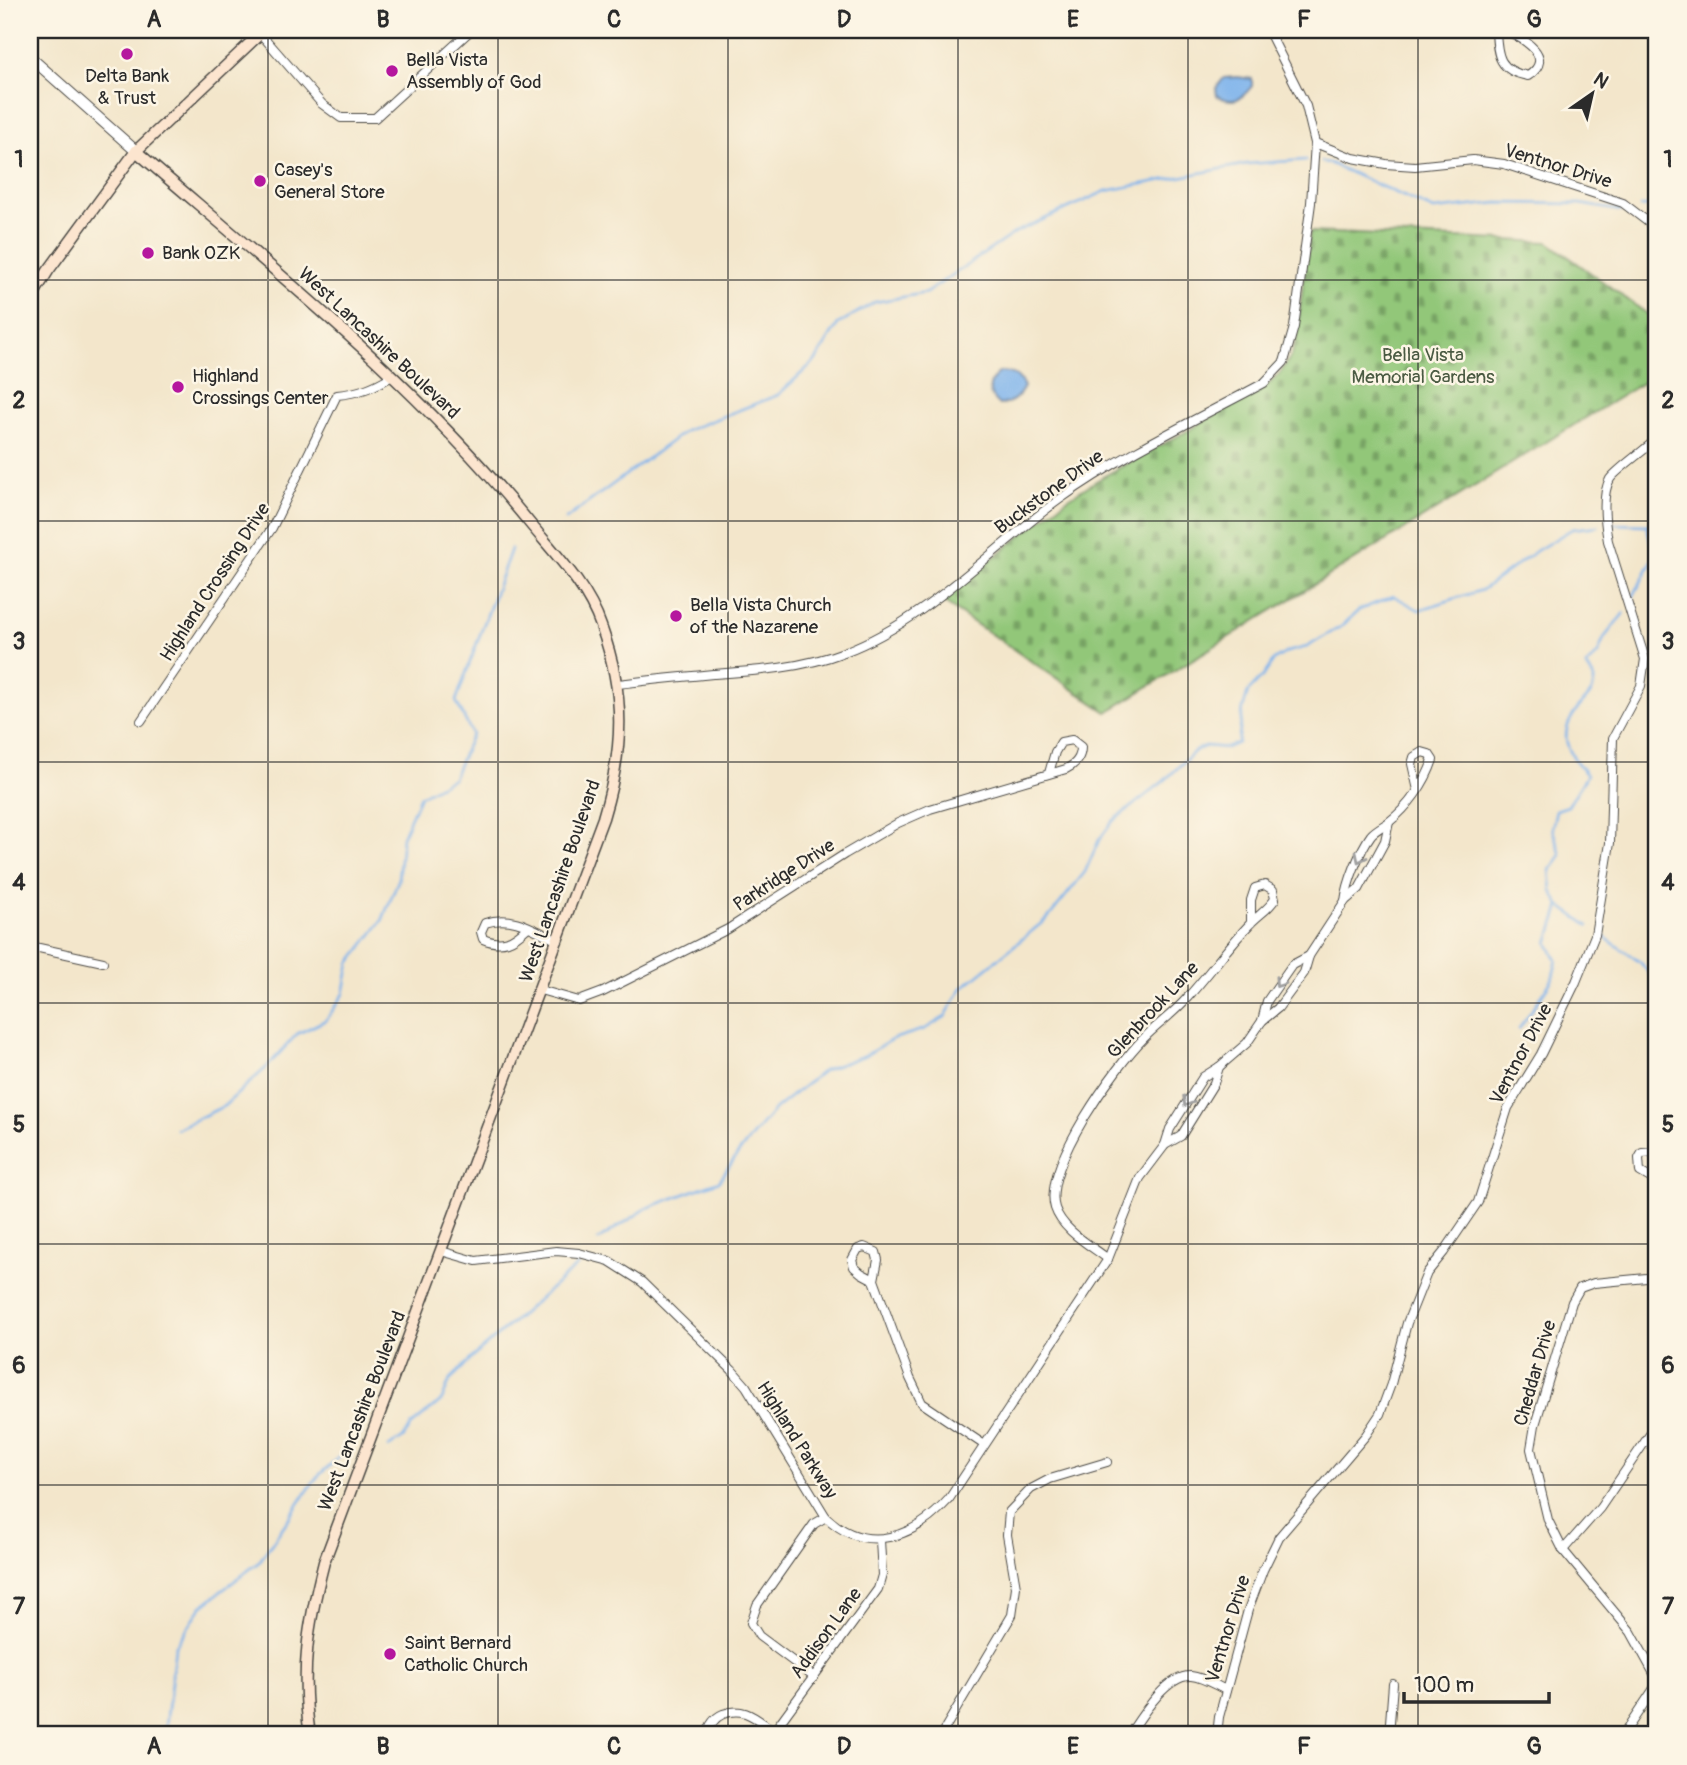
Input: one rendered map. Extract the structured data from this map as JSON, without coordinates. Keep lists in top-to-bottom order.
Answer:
{
  "streets": {
    "main road": ["West Lancashire Boulevard"],
    "street": [
      "Ventnor Drive",
      "Buckstone Drive",
      "Highland Crossing Drive",
      "Parkridge Drive",
      "Glenbrook Lane",
      "Cheddar Drive",
      "Highland Parkway",
      "Addison Lane"
    ]
  },
  "crossings": [
    ["Ventnor Drive", "Buckstone Drive"],
    ["West Lancashire Boulevard", "Buckstone Drive"],
    ["West Lancashire Boulevard", "Highland Crossing Drive"],
    ["West Lancashire Boulevard", "Parkridge Drive"],
    ["West Lancashire Boulevard", "Highland Parkway"],
    ["Highland Parkway", "Addison Lane"]
  ],
  "parks": ["Bella Vista Memorial Gardens"],
  "places": [
    "Delta Bank & Trust",
    "Bella Vista Assembly of God",
    "Casey's General Store",
    "Bank OZK",
    "Highland Crossings Center",
    "Bella Vista Church of the Nazarene",
    "Saint Bernard Catholic Church"
  ],
  "scale_bar": "100 m",
  "north": "top right",
  "grid": {
    "columns": [
      "A",
      "B",
      "C",
      "D",
      "E",
      "F",
      "G"
    ],
    "rows": [
      "1",
      "2",
      "3",
      "4",
      "5",
      "6",
      "7"
    ]
  }
}
